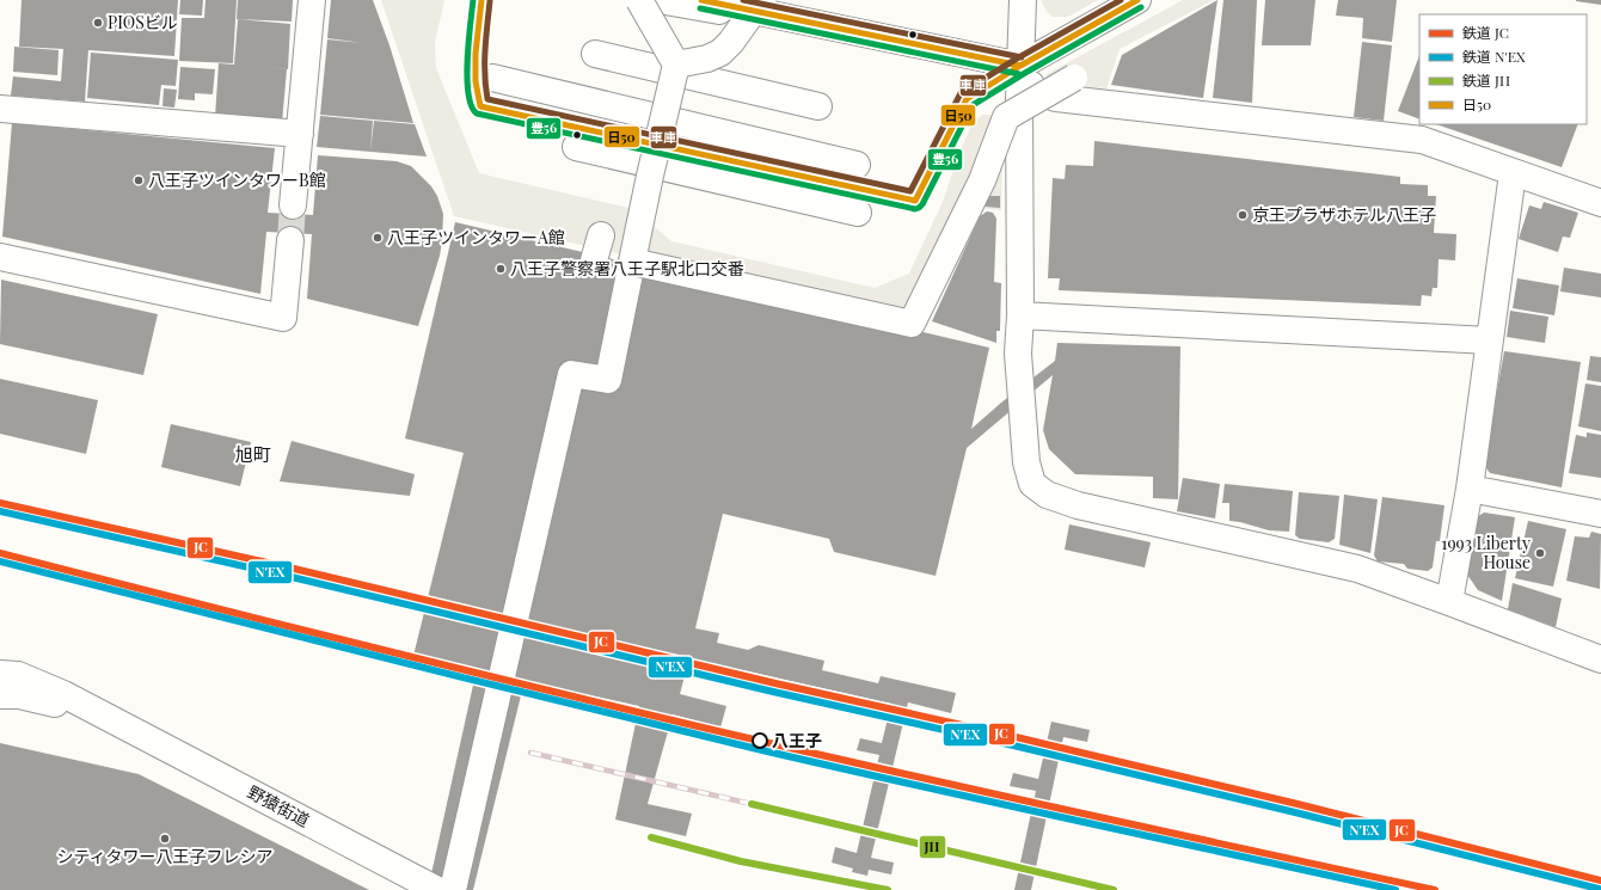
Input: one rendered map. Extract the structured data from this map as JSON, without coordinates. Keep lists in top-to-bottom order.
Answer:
{
  "streets": {
    "street": ["野猿街道"]
  },
  "districts": ["旭町"],
  "places": [
    "PIOSビル",
    "八王子ツインタワーB館",
    "京王プラザホテル八王子",
    "八王子ツインタワーA館",
    "八王子警察署八王子駅北口交番",
    "1993 Liberty House",
    "八王子",
    "シティタワー八王子フレシア"
  ],
  "lines": [
    "transit line 日50",
    "transit line 豊56",
    "transit line 車庫",
    "rail line JC",
    "rail line N'EX",
    "rail line JH"
  ],
  "legend": [
    "鉄道 JC",
    "鉄道 N'EX",
    "鉄道 JH",
    "日50"
  ]
}
